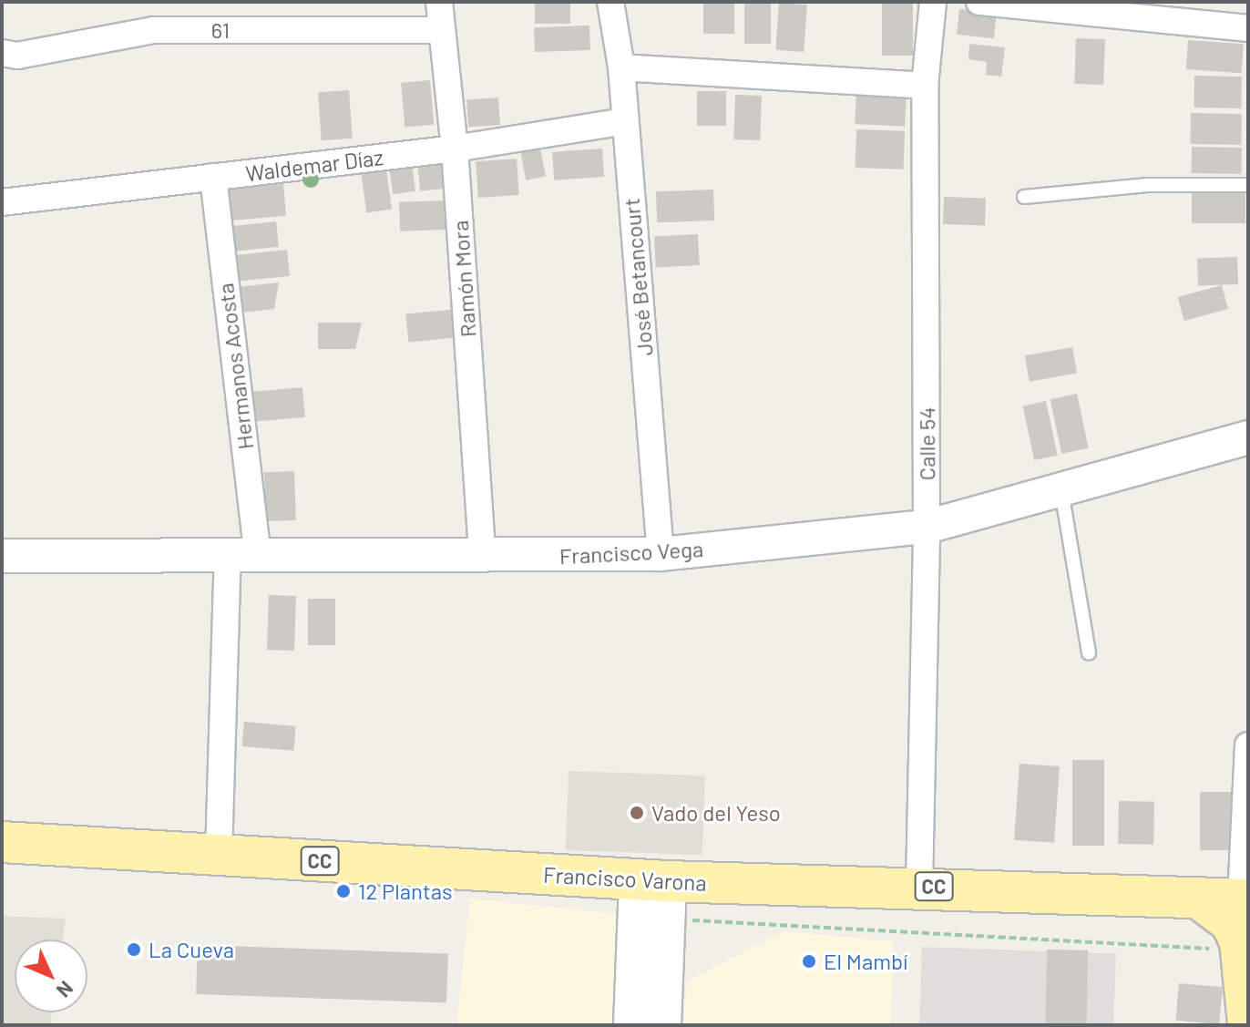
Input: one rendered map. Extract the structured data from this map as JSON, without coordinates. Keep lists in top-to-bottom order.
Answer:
{
  "streets": {
    "main road": ["CC", "Francisco Varona"],
    "street": [
      "61",
      "Waldemar Díaz",
      "José Betancourt",
      "Ramón Mora",
      "Hermanos Acosta",
      "Calle 54",
      "Francisco Vega"
    ]
  },
  "crossings": [
    ["61", "Ramón Mora"],
    ["Waldemar Díaz", "José Betancourt"],
    ["Waldemar Díaz", "Ramón Mora"],
    ["Waldemar Díaz", "Hermanos Acosta"],
    ["José Betancourt", "Francisco Vega"],
    ["Ramón Mora", "Francisco Vega"],
    ["Hermanos Acosta", "Francisco Vega"],
    ["Hermanos Acosta", "Francisco Varona"],
    ["Calle 54", "Francisco Vega"],
    ["Calle 54", "Francisco Varona"]
  ],
  "places": [
    "Vado del Yeso",
    "12 Plantas",
    "La Cueva",
    "El Mambí"
  ],
  "north": "bottom right"
}
